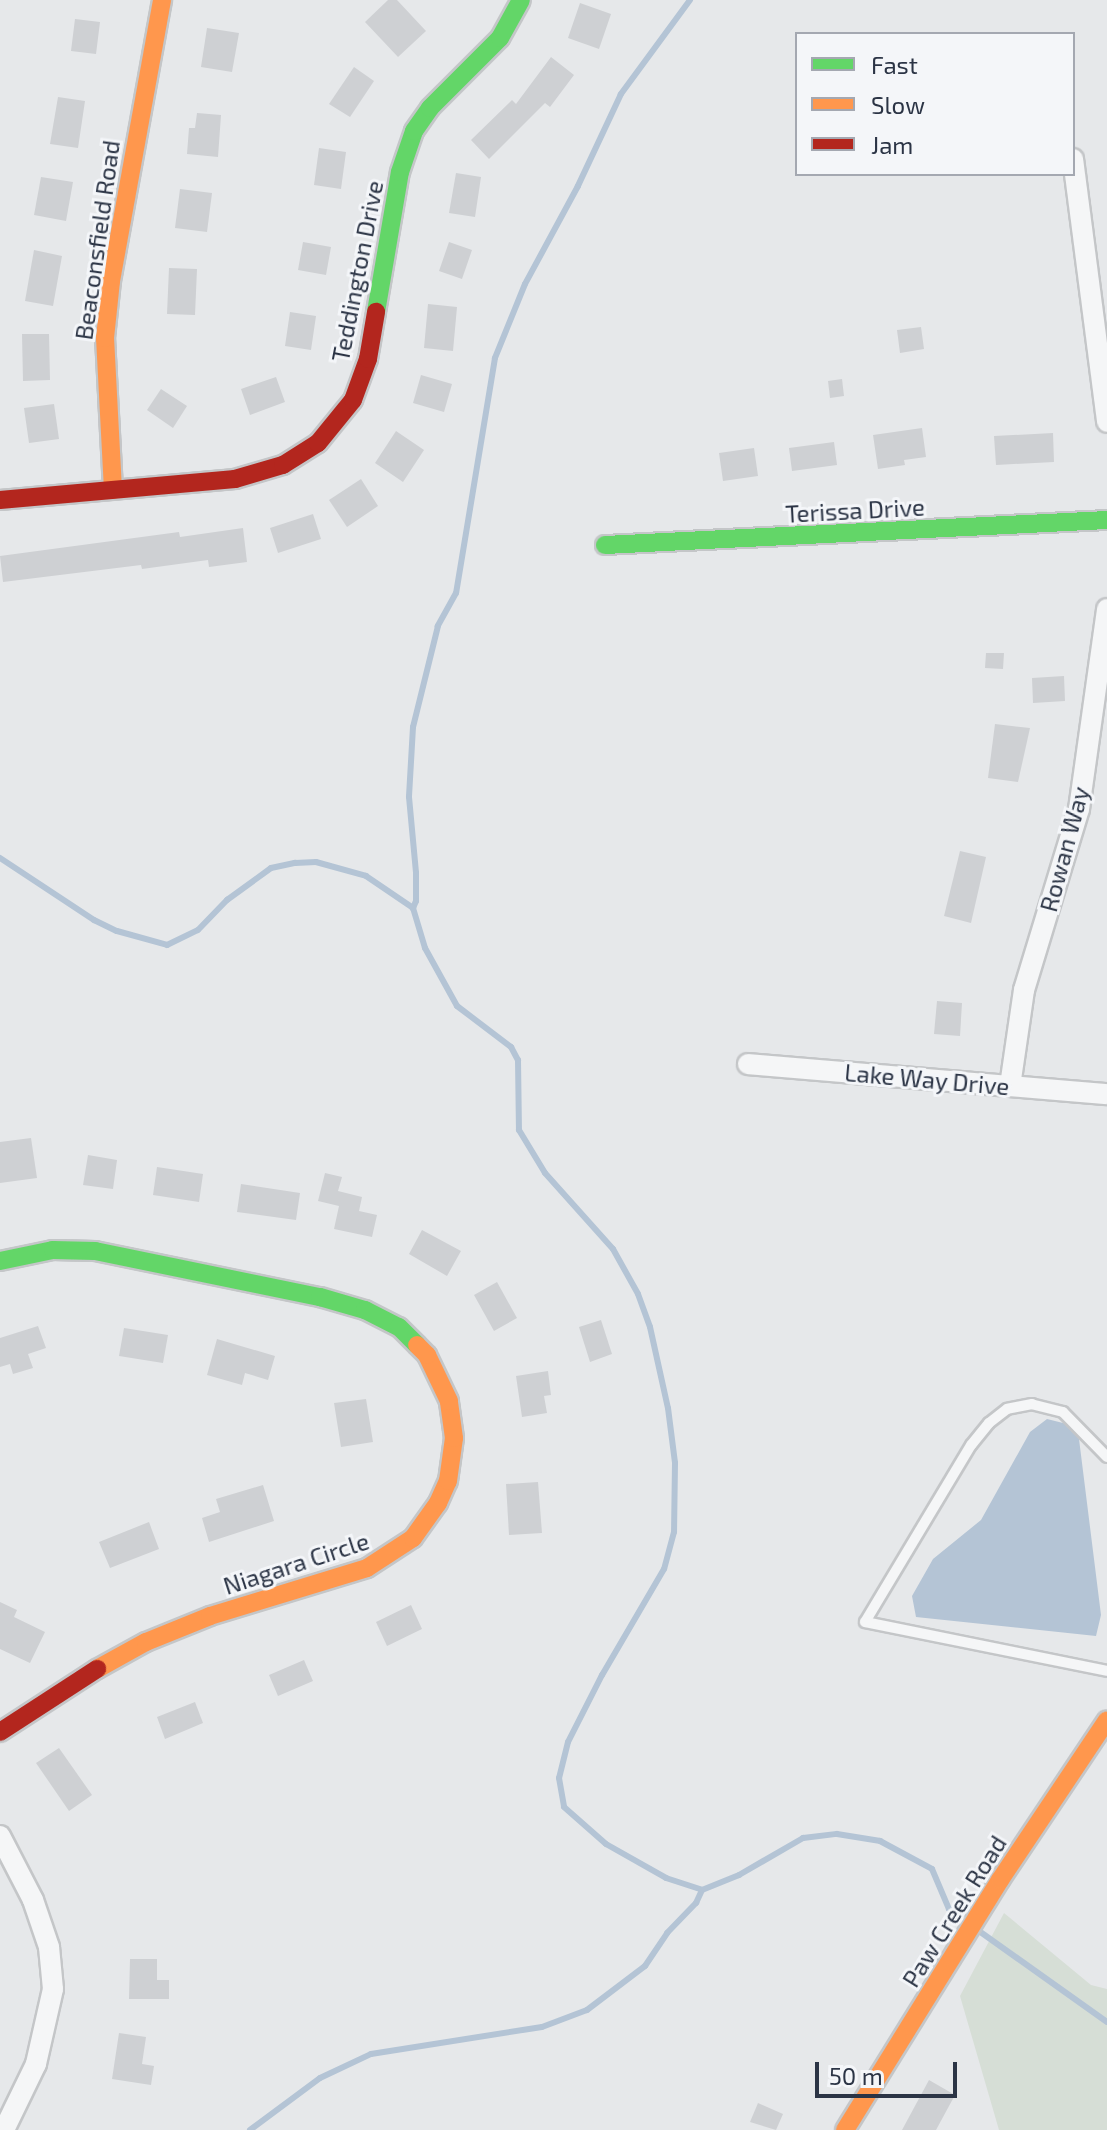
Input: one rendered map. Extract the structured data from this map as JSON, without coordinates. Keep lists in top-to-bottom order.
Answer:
{
  "streets": {
    "street": [
      "Beaconsfield Road",
      "Teddington Drive",
      "Terissa Drive",
      "Rowan Way",
      "Lake Way Drive",
      "Niagara Circle",
      "Paw Creek Road"
    ]
  },
  "crossings": [
    ["Beaconsfield Road", "Teddington Drive"],
    ["Rowan Way", "Lake Way Drive"]
  ],
  "legend": ["Fast", "Slow", "Jam"],
  "scale_bar": "50 m"
}
